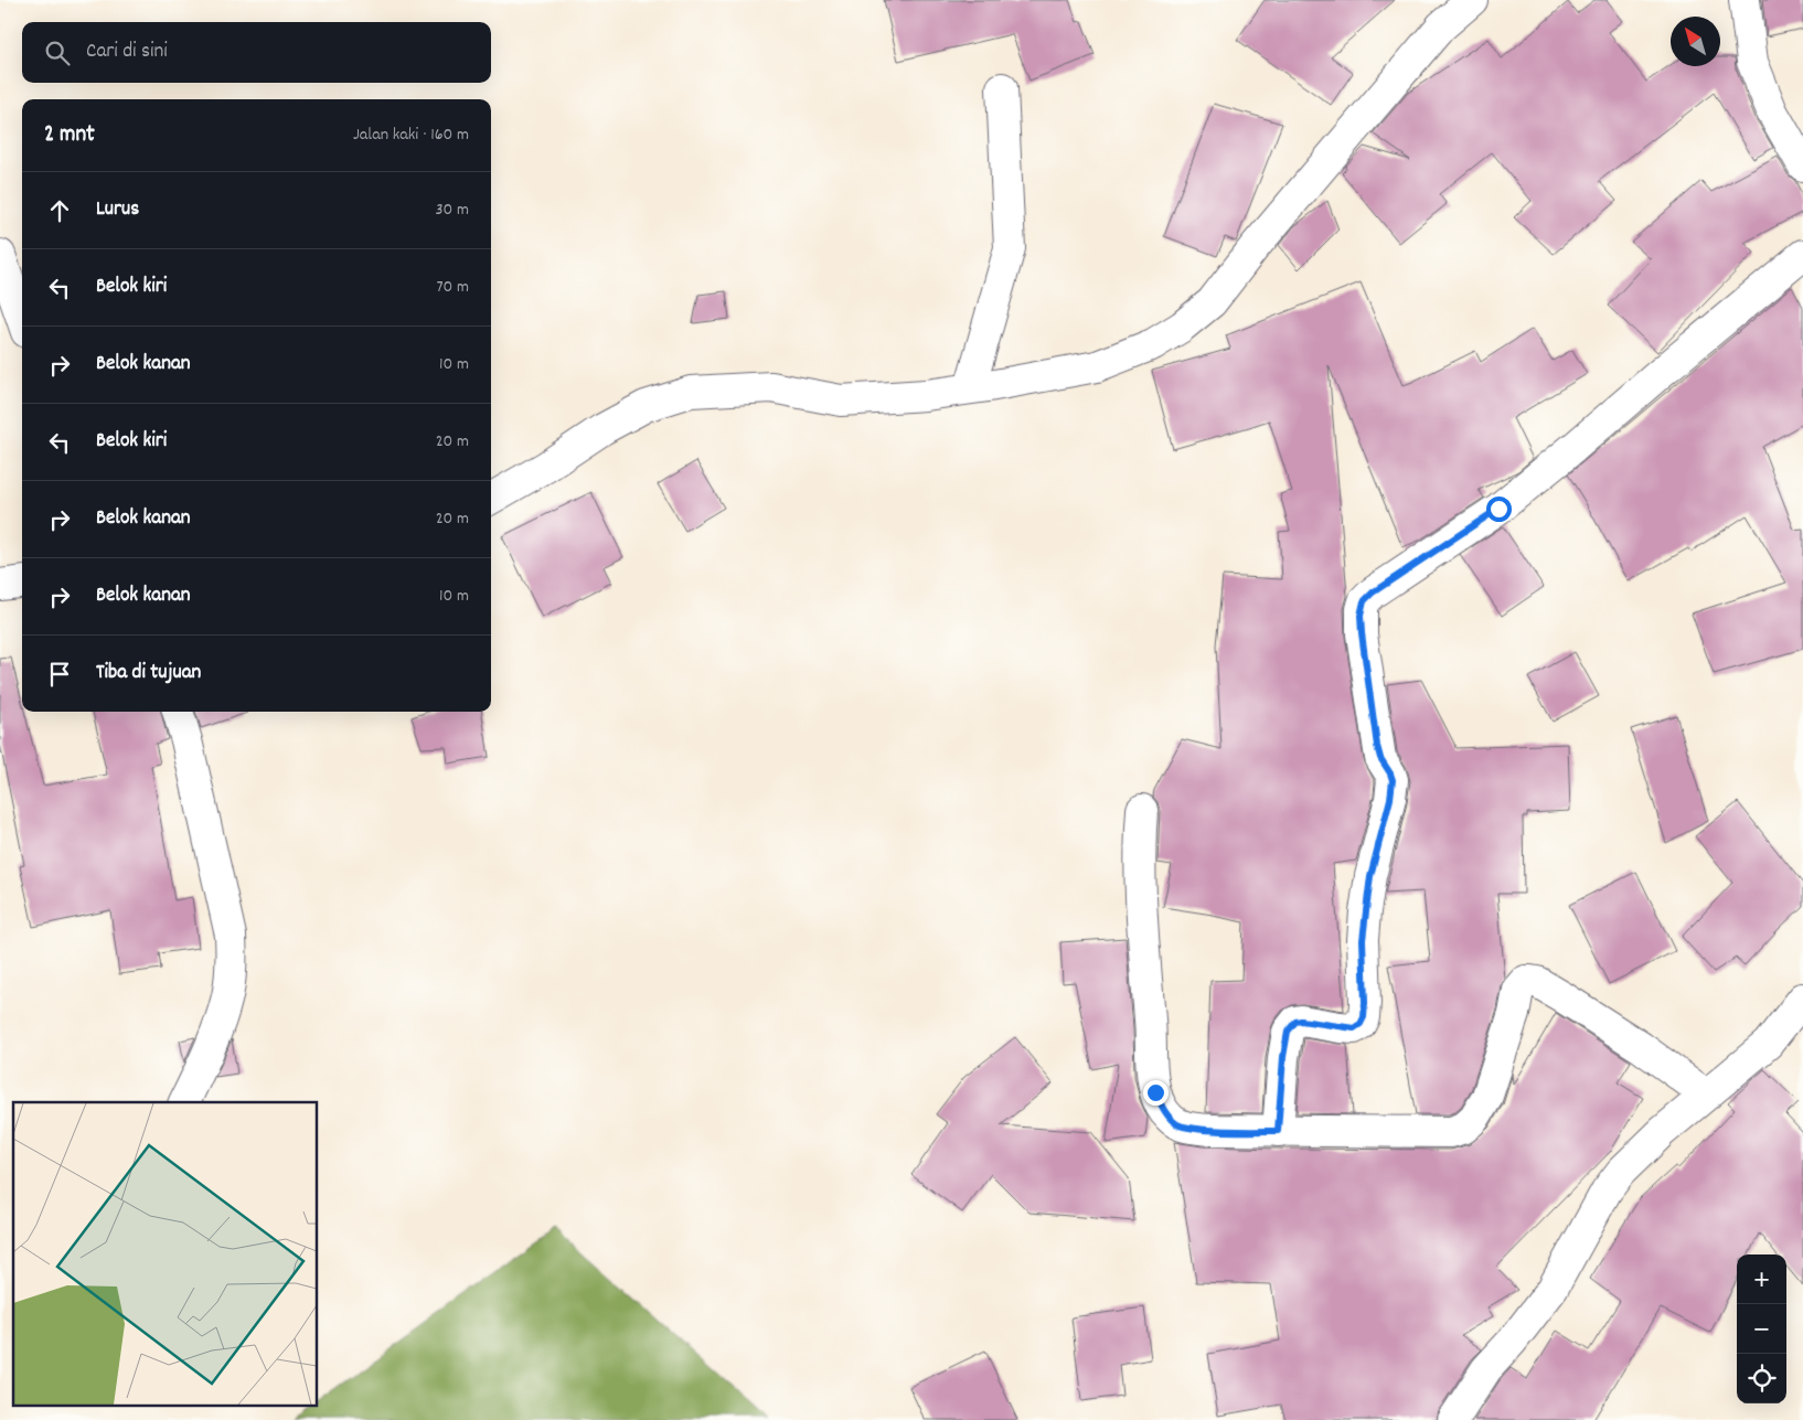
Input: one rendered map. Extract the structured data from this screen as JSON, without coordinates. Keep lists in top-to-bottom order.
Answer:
{
  "north": "top left",
  "page": {
    "search": "Cari di sini",
    "heading": ["2 mnt", "Jalan kaki · 160 m"],
    "list": [
      ["Lurus", "30 m"],
      ["Belok kiri", "70 m"],
      ["Belok kanan", "10 m"],
      ["Belok kiri", "20 m"],
      ["Belok kanan", "20 m"],
      ["Belok kanan", "10 m"],
      "Tiba di tujuan"
    ],
    "map_buttons": ["+", "−"]
  }
}
